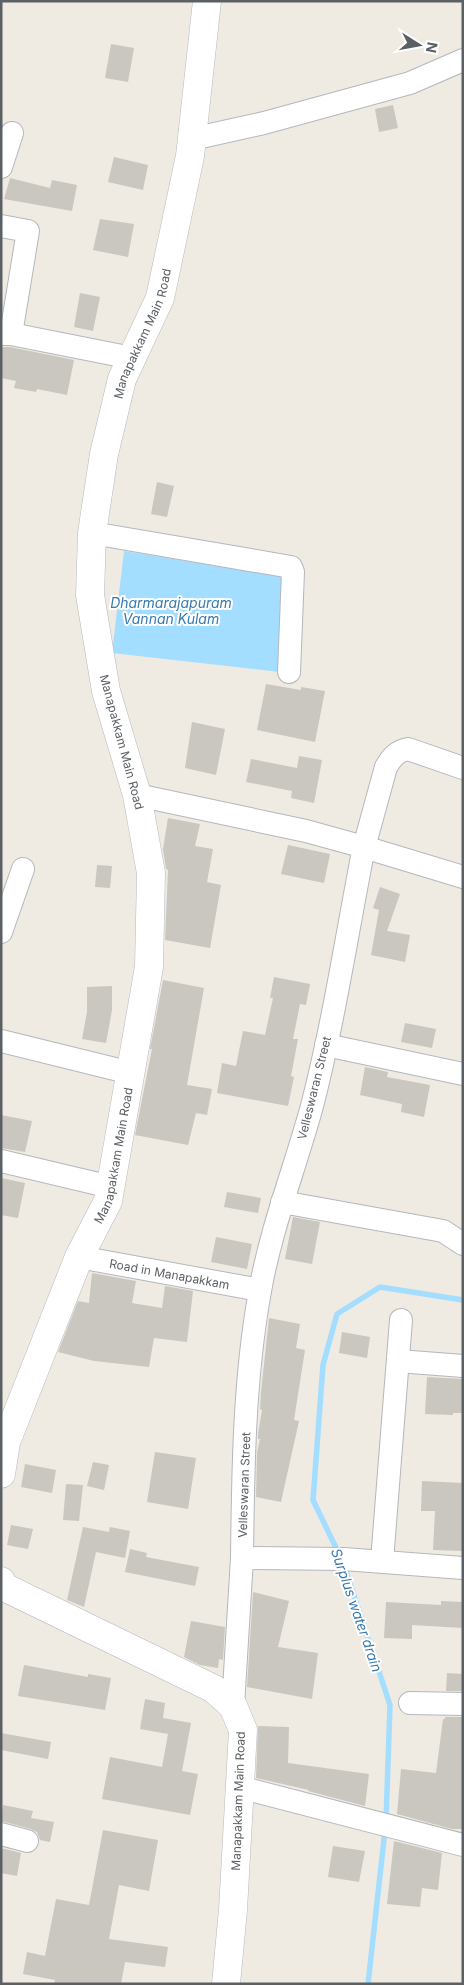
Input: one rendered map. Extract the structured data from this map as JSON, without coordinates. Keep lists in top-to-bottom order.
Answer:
{
  "streets": {
    "main road": ["Manapakkam Main Road"],
    "street": ["Velleswaran Street", "Road in Manapakkam"]
  },
  "crossings": [
    ["Manapakkam Main Road", "Velleswaran Street"],
    ["Manapakkam Main Road", "Road in Manapakkam"],
    ["Velleswaran Street", "Road in Manapakkam"]
  ],
  "water": ["Dharmarajapuram Vannan Kulam", "Surplus water drain"],
  "north": "right"
}
